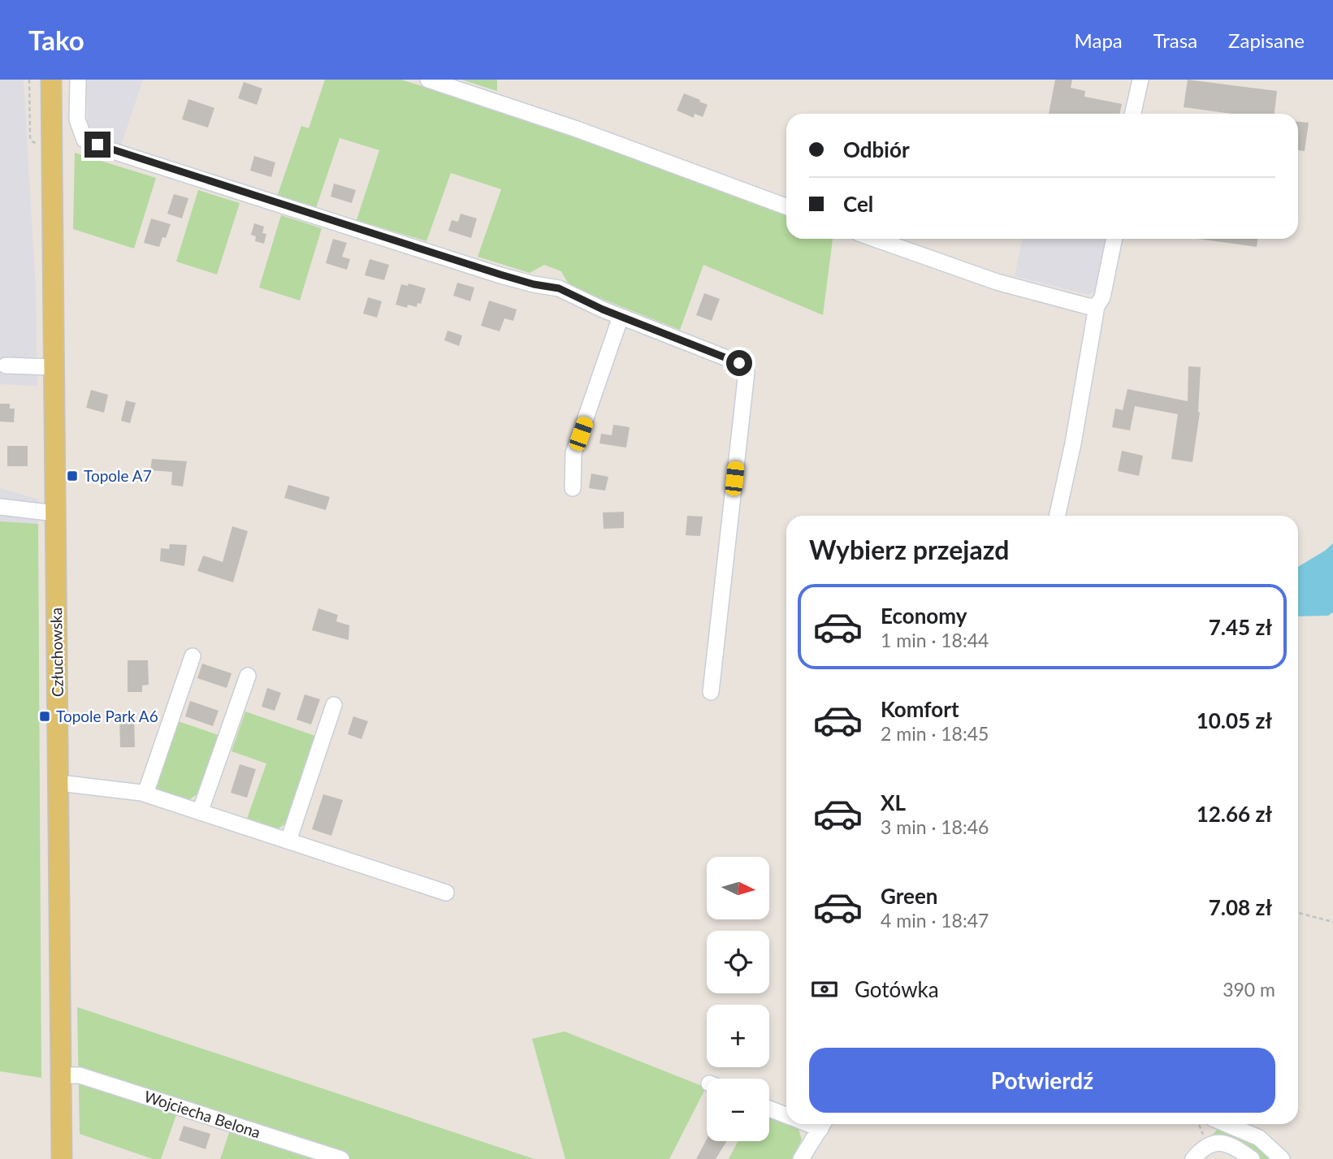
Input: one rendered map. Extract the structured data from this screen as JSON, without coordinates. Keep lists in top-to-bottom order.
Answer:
{
  "streets": {
    "main road": ["Człuchowska"],
    "street": ["Wojciecha Belona"]
  },
  "crossings": [
    ["Człuchowska", "Wojciecha Belona"]
  ],
  "places": {
    "transit": ["Topole A7", "Topole Park A6"]
  },
  "north": "right",
  "page": {
    "header": "Tako",
    "nav": ["Mapa", "Trasa", "Zapisane"],
    "banner": ["Odbiór", "Cel"],
    "heading": "Wybierz przejazd",
    "list": [
      {
        "name": "Economy",
        "note": "1 min · 18:44",
        "value": "7.45 zł"
      },
      {
        "name": "Komfort",
        "note": "2 min · 18:45",
        "value": "10.05 zł"
      },
      {
        "name": "XL",
        "note": "3 min · 18:46",
        "value": "12.66 zł"
      },
      {
        "name": "Green",
        "note": "4 min · 18:47",
        "value": "7.08 zł"
      }
    ],
    "map_buttons": ["+", "−"],
    "pay": ["Gotówka", "390 m"],
    "buttons": "Potwierdź"
  }
}
